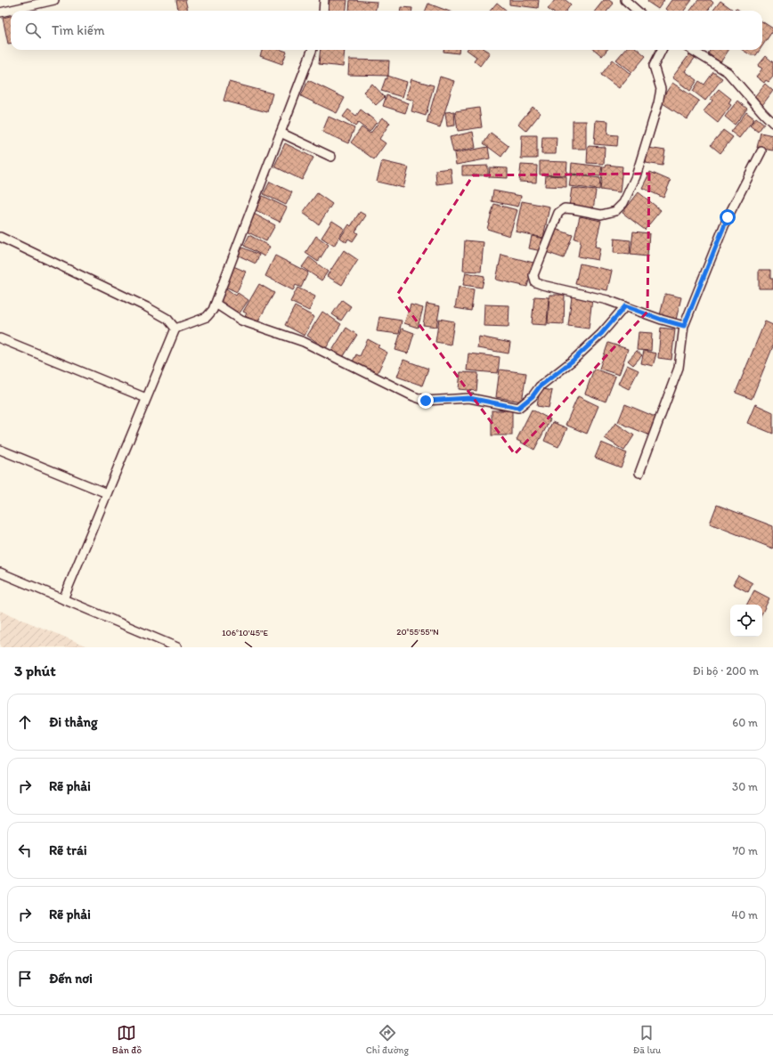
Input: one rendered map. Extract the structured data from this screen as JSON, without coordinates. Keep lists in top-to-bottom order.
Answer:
{
  "page": {
    "search": "Tìm kiếm",
    "heading": ["3 phút", "Đi bộ · 200 m"],
    "list": [
      ["Đi thẳng", "60 m"],
      ["Rẽ phải", "30 m"],
      ["Rẽ trái", "70 m"],
      ["Rẽ phải", "40 m"],
      "Đến nơi"
    ],
    "nav": ["Bản đồ", "Chỉ đường", "Đã lưu"]
  },
  "coordinates": ["20°55'55\"N", "106°10'45\"E"]
}
